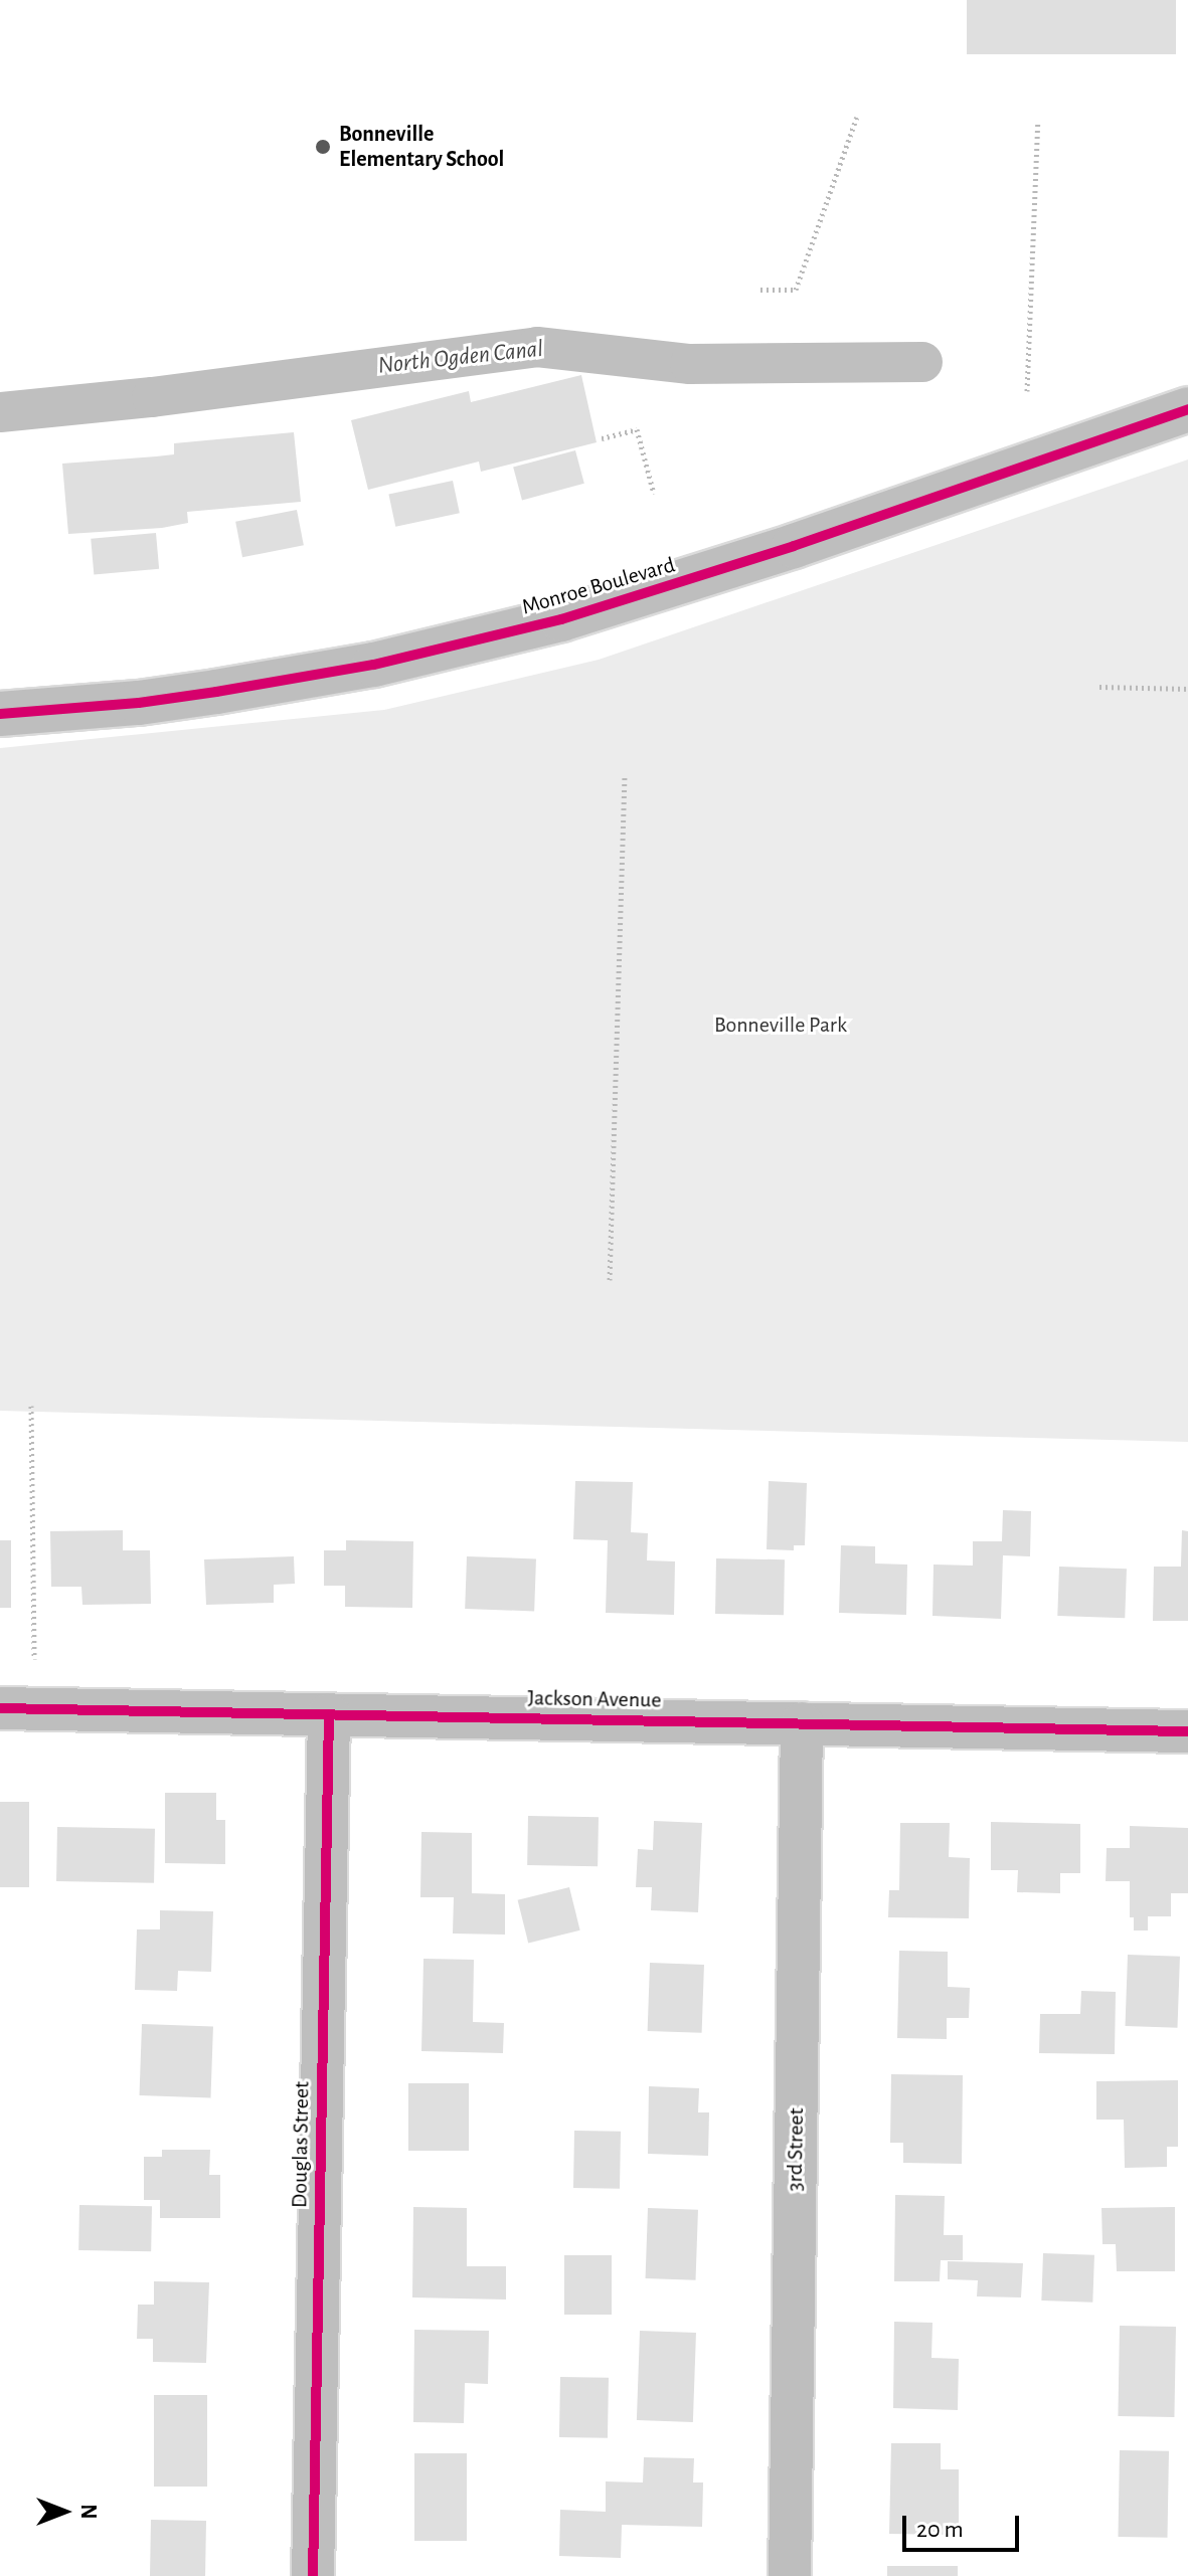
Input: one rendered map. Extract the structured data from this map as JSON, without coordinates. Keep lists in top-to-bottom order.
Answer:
{
  "streets": {
    "main road": ["Monroe Boulevard"],
    "street": ["Jackson Avenue", "Douglas Street", "3rd Street"]
  },
  "crossings": [
    ["Jackson Avenue", "Douglas Street"],
    ["Jackson Avenue", "3rd Street"]
  ],
  "water": ["North Ogden Canal"],
  "parks": ["Bonneville Park"],
  "places": ["Bonneville Elementary School"],
  "scale_bar": "20 m",
  "north": "right"
}
